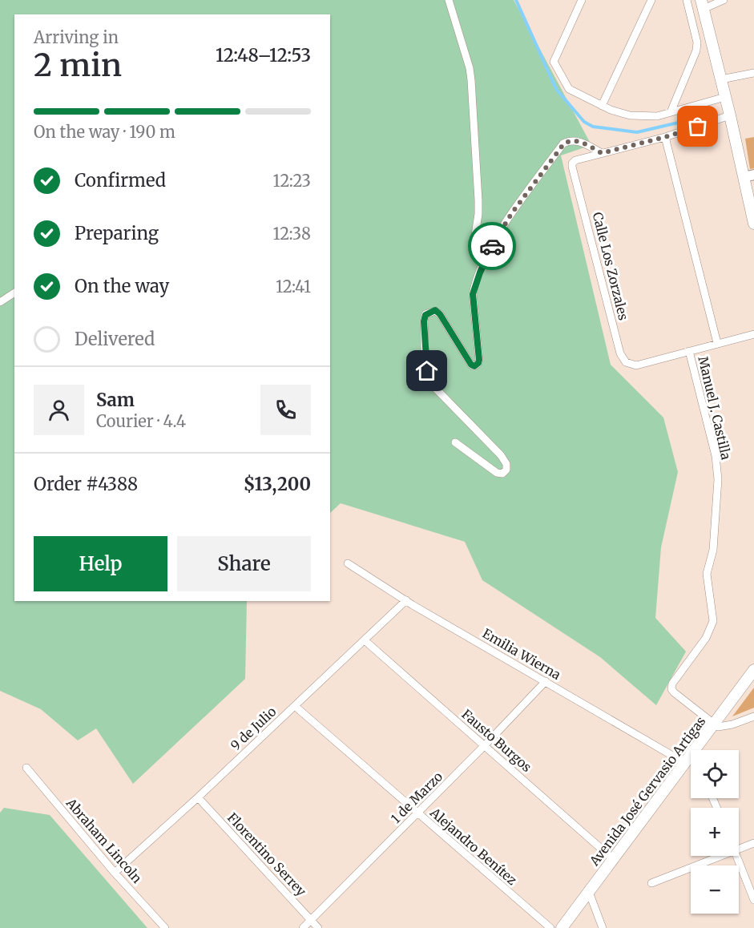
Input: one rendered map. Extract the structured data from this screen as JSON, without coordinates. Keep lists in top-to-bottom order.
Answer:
{
  "streets": {
    "main road": ["Avenida José Gervasio Artigas"],
    "street": [
      "Calle Los Zorzales",
      "Manuel J. Castilla",
      "Emilia Wierna",
      "9 de Julio",
      "Fausto Burgos",
      "1 de Marzo",
      "Abraham Lincoln",
      "Alejandro Benítez",
      "Florentino Serrey"
    ]
  },
  "crossings": [
    ["Calle Los Zorzales", "Manuel J. Castilla"],
    ["Manuel J. Castilla", "Avenida José Gervasio Artigas"],
    ["Emilia Wierna", "9 de Julio"],
    ["Emilia Wierna", "Avenida José Gervasio Artigas"],
    ["Emilia Wierna", "1 de Marzo"],
    ["9 de Julio", "Fausto Burgos"],
    ["9 de Julio", "Abraham Lincoln"],
    ["9 de Julio", "Alejandro Benítez"],
    ["9 de Julio", "Florentino Serrey"],
    ["Fausto Burgos", "Avenida José Gervasio Artigas"],
    ["Fausto Burgos", "1 de Marzo"],
    ["1 de Marzo", "Alejandro Benítez"],
    ["1 de Marzo", "Florentino Serrey"]
  ],
  "page": {
    "heading": ["2 min", "Arriving in", "12:48–12:53"],
    "panel": [
      "Sam",
      "Courier · 4.4",
      "Order #4388",
      "$13,200"
    ],
    "bar": "On the way · 190 m",
    "list": [
      ["Confirmed", "12:23"],
      ["Preparing", "12:38"],
      ["On the way", "12:41"],
      "Delivered"
    ],
    "buttons": ["Help", "Share"],
    "map_buttons": ["+", "−"]
  }
}
